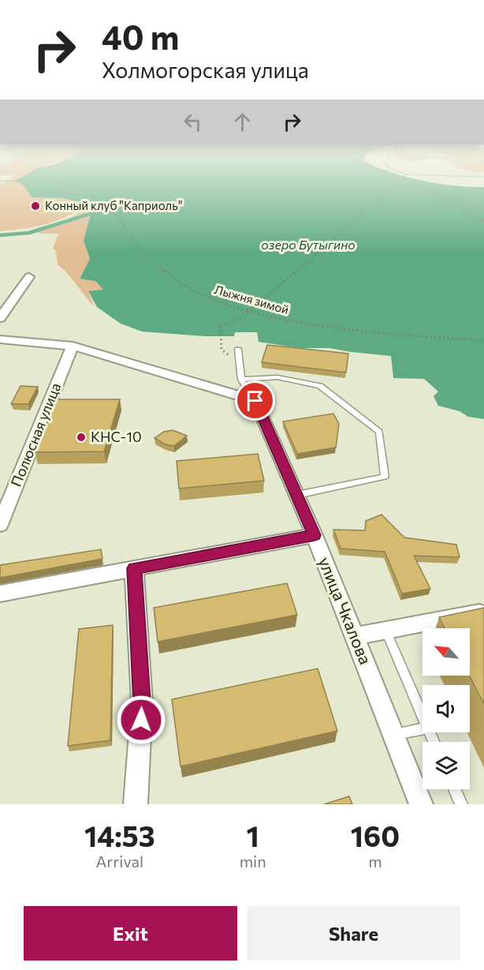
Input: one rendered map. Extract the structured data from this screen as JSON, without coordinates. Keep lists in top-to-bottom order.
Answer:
{
  "streets": {
    "street": ["Полюсная улица", "улица Чкалова"],
    "path": ["Лыжня зимой"]
  },
  "water": ["озеро Бутыгино"],
  "places": ["Конный клуб \"Каприоль\"", "КНС-10"],
  "north": "top left",
  "page": {
    "turn": ["40 m", "Холмогорская улица"],
    "eta": [
      "14:53",
      "Arrival",
      "1",
      "min",
      "160",
      "m"
    ],
    "buttons": ["Exit", "Share"]
  }
}
